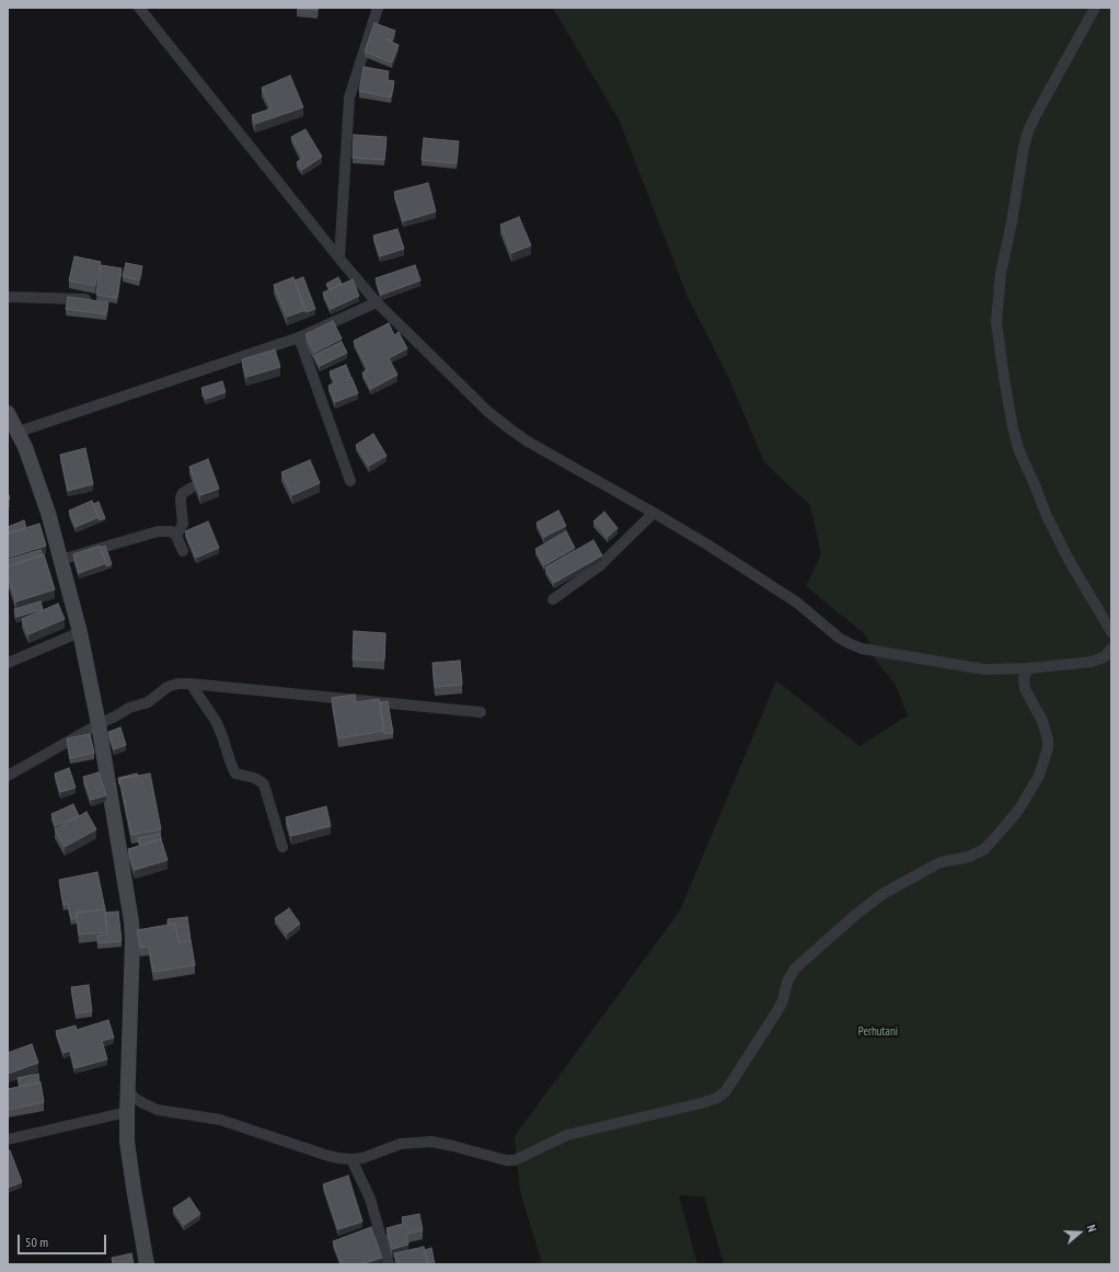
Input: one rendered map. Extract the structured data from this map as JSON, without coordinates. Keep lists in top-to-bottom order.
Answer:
{
  "parks": ["Perhutani"],
  "scale_bar": "50 m",
  "north": "right"
}
